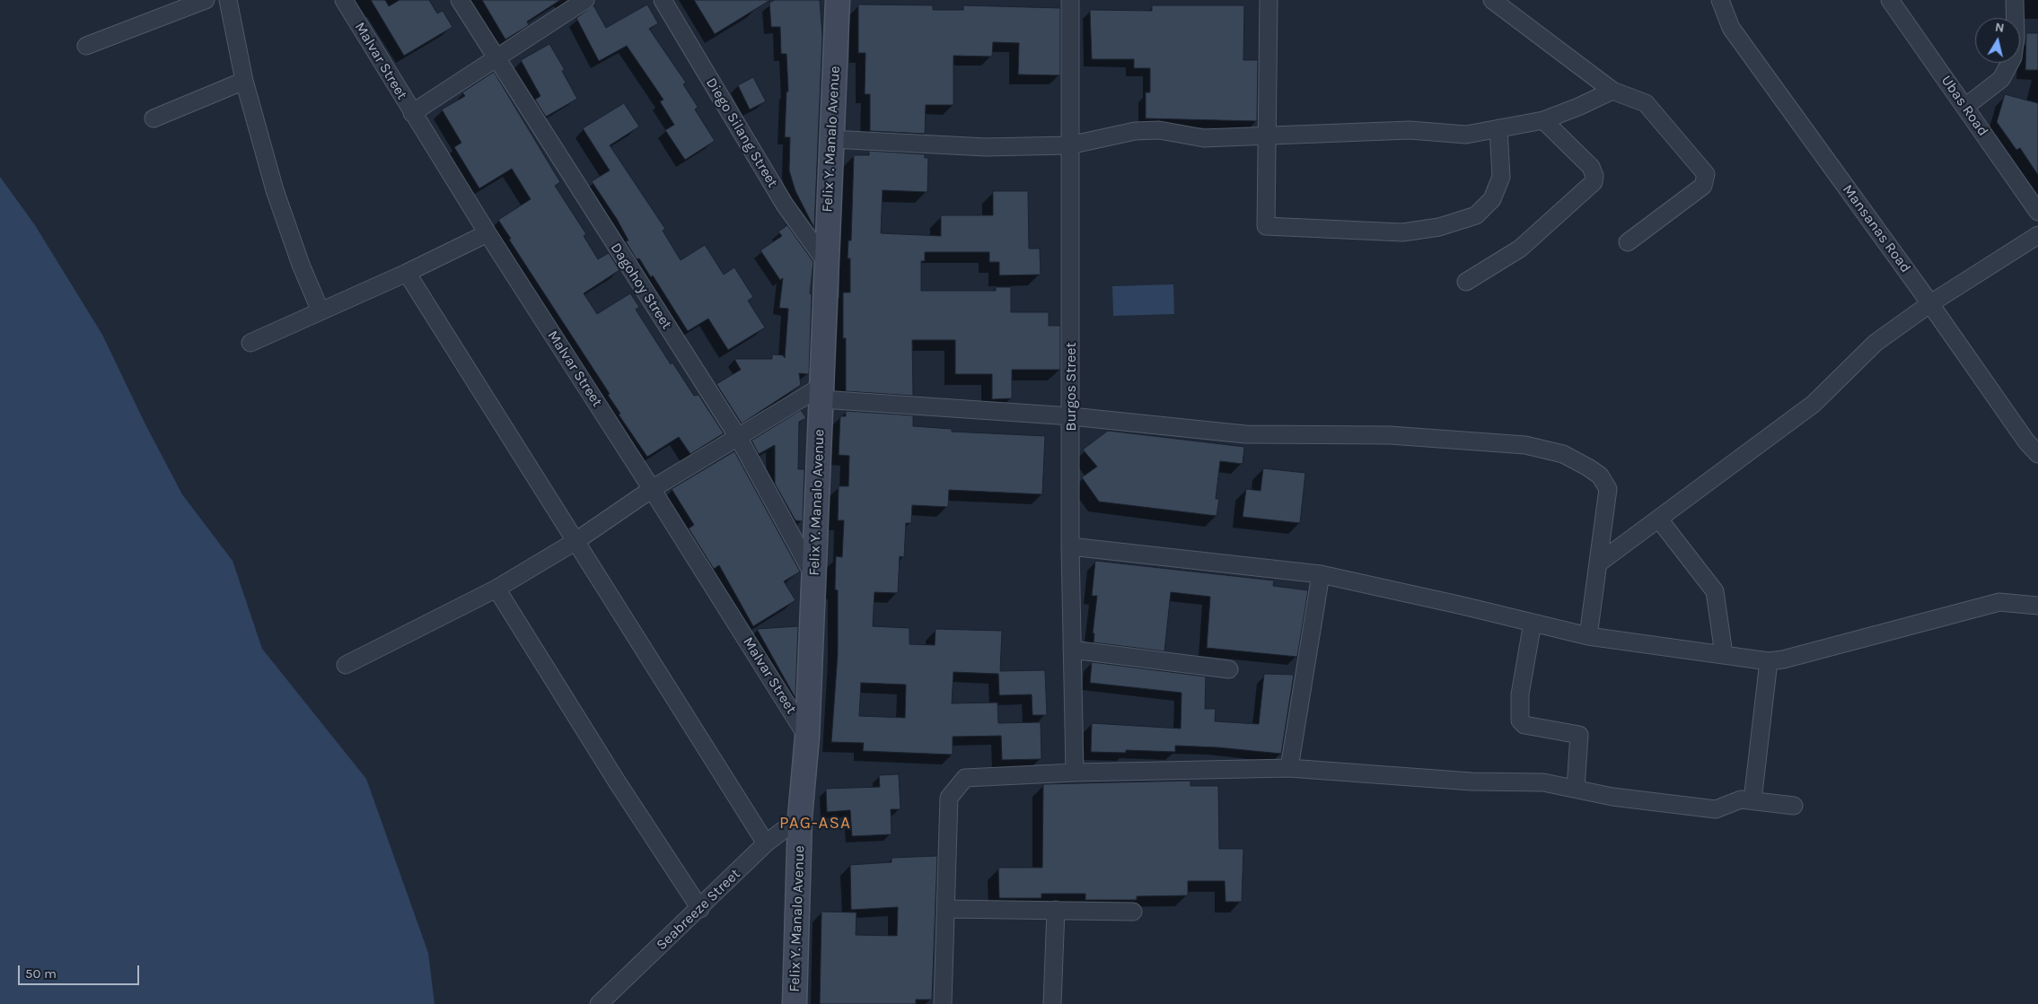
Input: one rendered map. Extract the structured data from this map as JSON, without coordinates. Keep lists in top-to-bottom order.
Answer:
{
  "streets": {
    "main road": ["Felix Y. Manalo Avenue"],
    "street": [
      "Malvar Street",
      "Ubas Road",
      "Diego Silang Street",
      "Mansanas Road",
      "Dagohoy Street",
      "Burgos Street",
      "Seabreeze Street"
    ]
  },
  "crossings": [
    ["Malvar Street", "Felix Y. Manalo Avenue"],
    ["Diego Silang Street", "Felix Y. Manalo Avenue"],
    ["Felix Y. Manalo Avenue", "Dagohoy Street"],
    ["Felix Y. Manalo Avenue", "Seabreeze Street"]
  ],
  "districts": ["PAG-ASA"],
  "scale_bar": "50 m",
  "north": "top"
}
